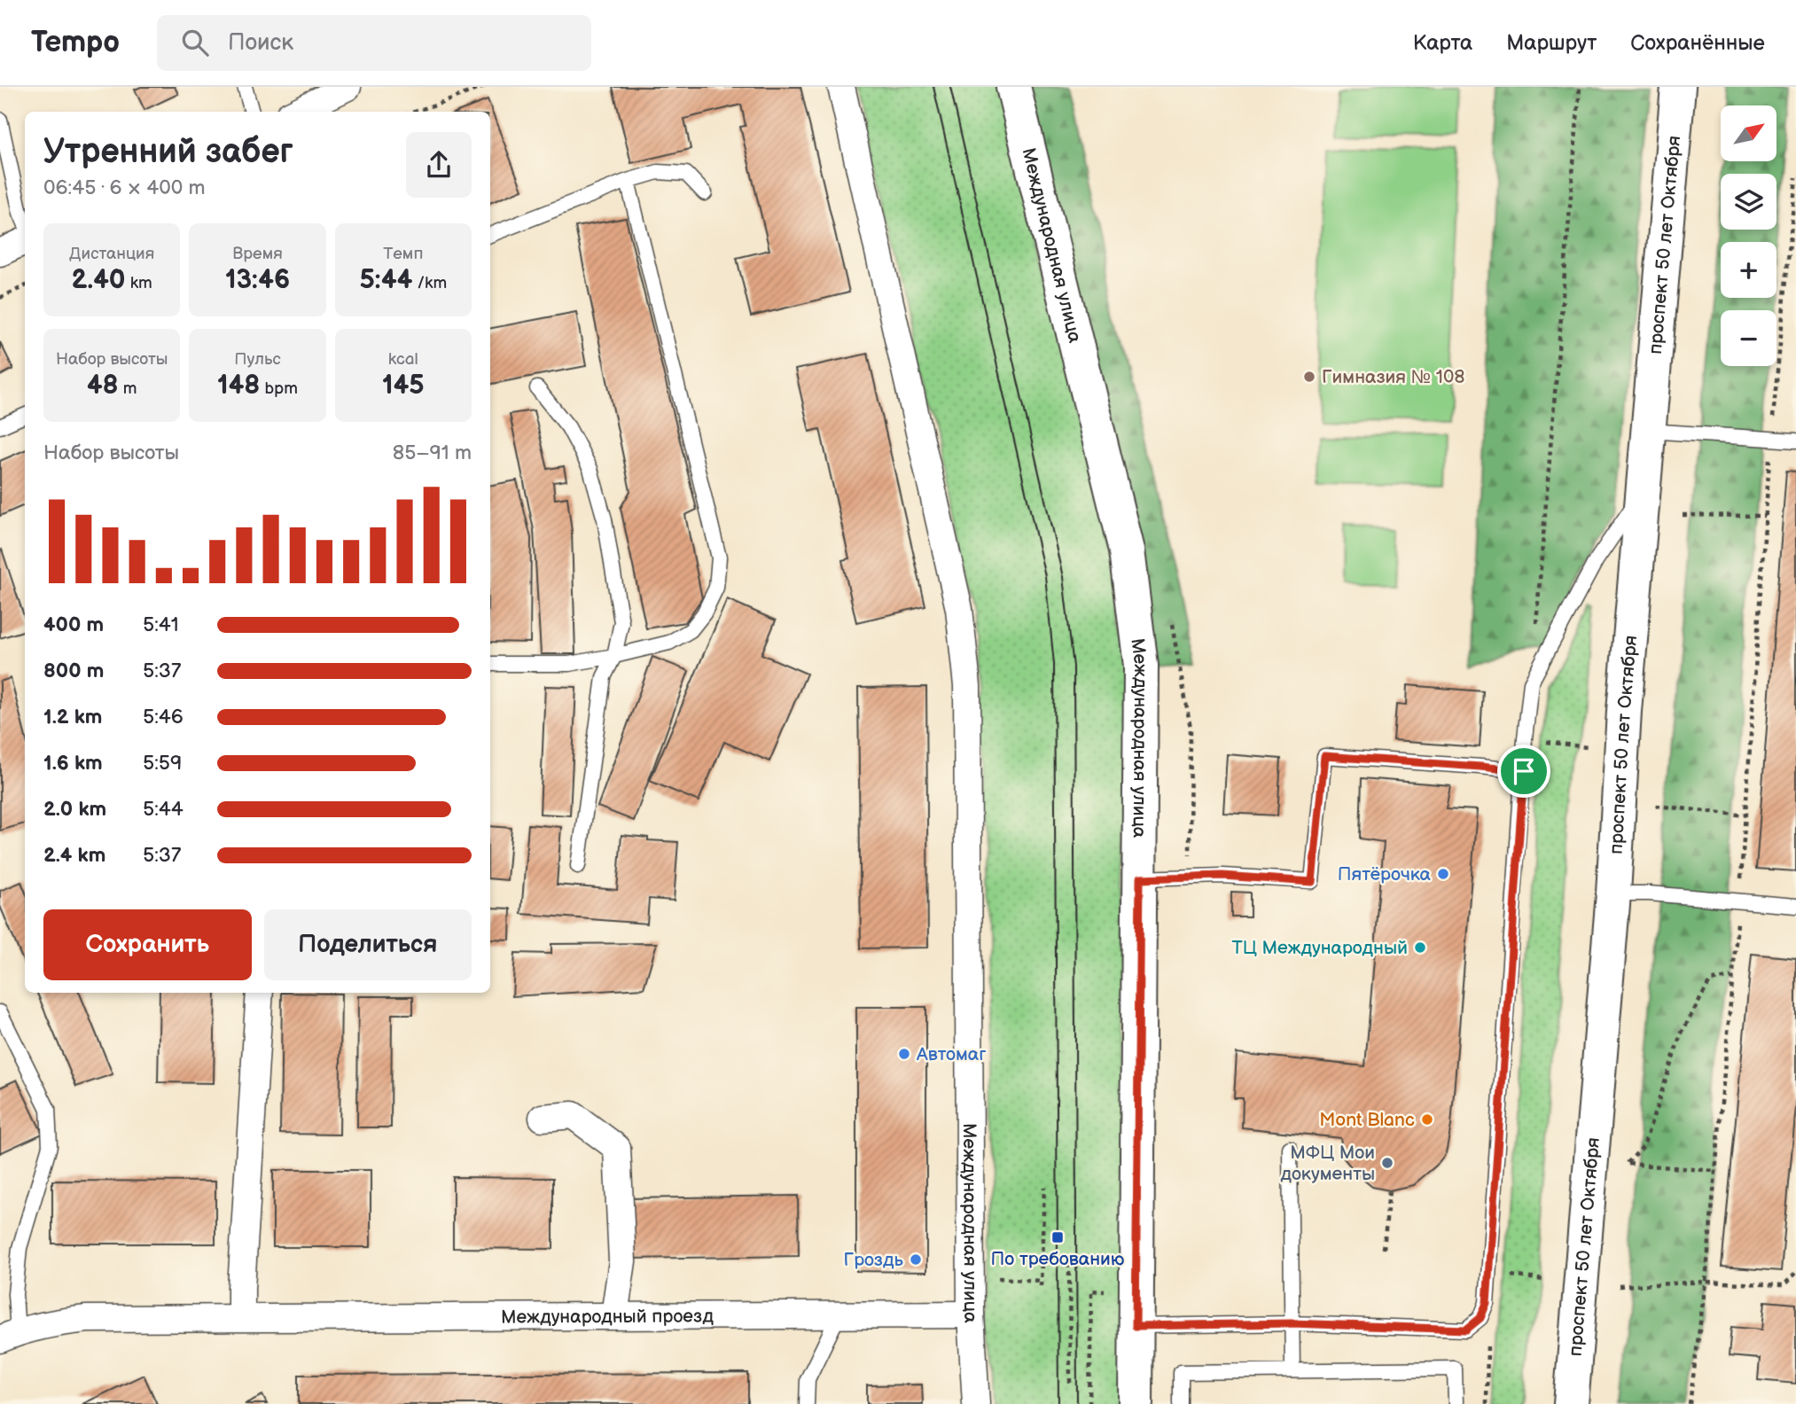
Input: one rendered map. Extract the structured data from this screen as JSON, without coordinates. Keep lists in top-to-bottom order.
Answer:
{
  "streets": {
    "main road": ["проспект 50 лет Октября", "Международная улица"],
    "street": ["Международный проезд"]
  },
  "crossings": [
    ["Международная улица", "Международный проезд"]
  ],
  "places": {
    "other": [
      "Гимназия № 108",
      "Пятёрочка",
      "ТЦ Международный",
      "Автомаг",
      "Mont Blanc",
      "МФЦ Мои документы",
      "Гроздь"
    ],
    "transit": ["По требованию"]
  },
  "north": "top right",
  "page": {
    "header": "Tempo",
    "search": "Поиск",
    "nav": ["Карта", "Маршрут", "Сохранённые"],
    "map_buttons": ["+", "−"],
    "heading": ["Утренний забег", "06:45 · 6 × 400 m"],
    "stats": [
      ["Дистанция", "2.40 km"],
      ["Время", "13:46"],
      ["Темп", "5:44 /km"],
      ["Набор высоты", "48 m"],
      ["Пульс", "148 bpm"],
      ["kcal", "145"]
    ],
    "chart": ["Набор высоты", "85–91 m"],
    "list": [
      {
        "name": "400 m",
        "note": "5:41"
      },
      {
        "name": "800 m",
        "note": "5:37"
      },
      {
        "name": "1.2 km",
        "note": "5:46"
      },
      {
        "name": "1.6 km",
        "note": "5:59"
      },
      {
        "name": "2.0 km",
        "note": "5:44"
      },
      {
        "name": "2.4 km",
        "note": "5:37"
      }
    ],
    "buttons": ["Сохранить", "Поделиться"]
  }
}
